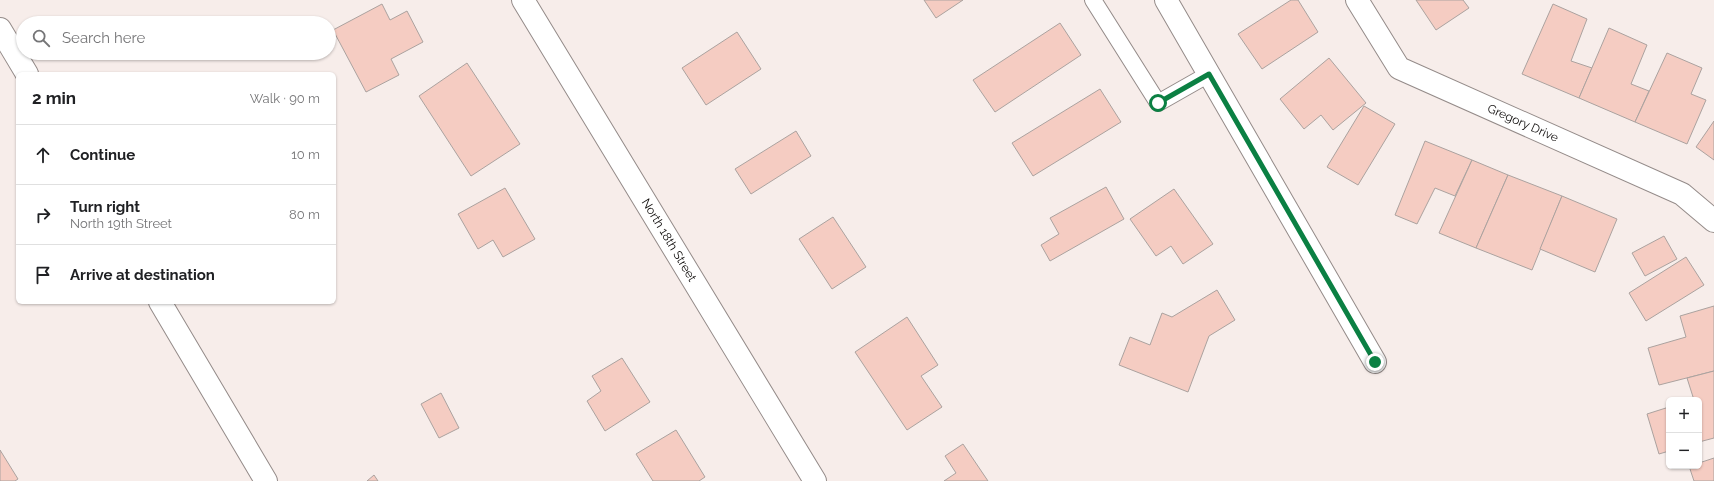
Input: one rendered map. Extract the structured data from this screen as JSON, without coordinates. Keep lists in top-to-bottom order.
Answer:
{
  "streets": {
    "street": ["Gregory Drive", "North 18th Street"]
  },
  "page": {
    "search": "Search here",
    "heading": ["2 min", "Walk · 90 m"],
    "list": [
      ["Continue", "10 m"],
      ["Turn right", "North 19th Street", "80 m"],
      "Arrive at destination"
    ],
    "map_buttons": ["+", "−"]
  }
}
